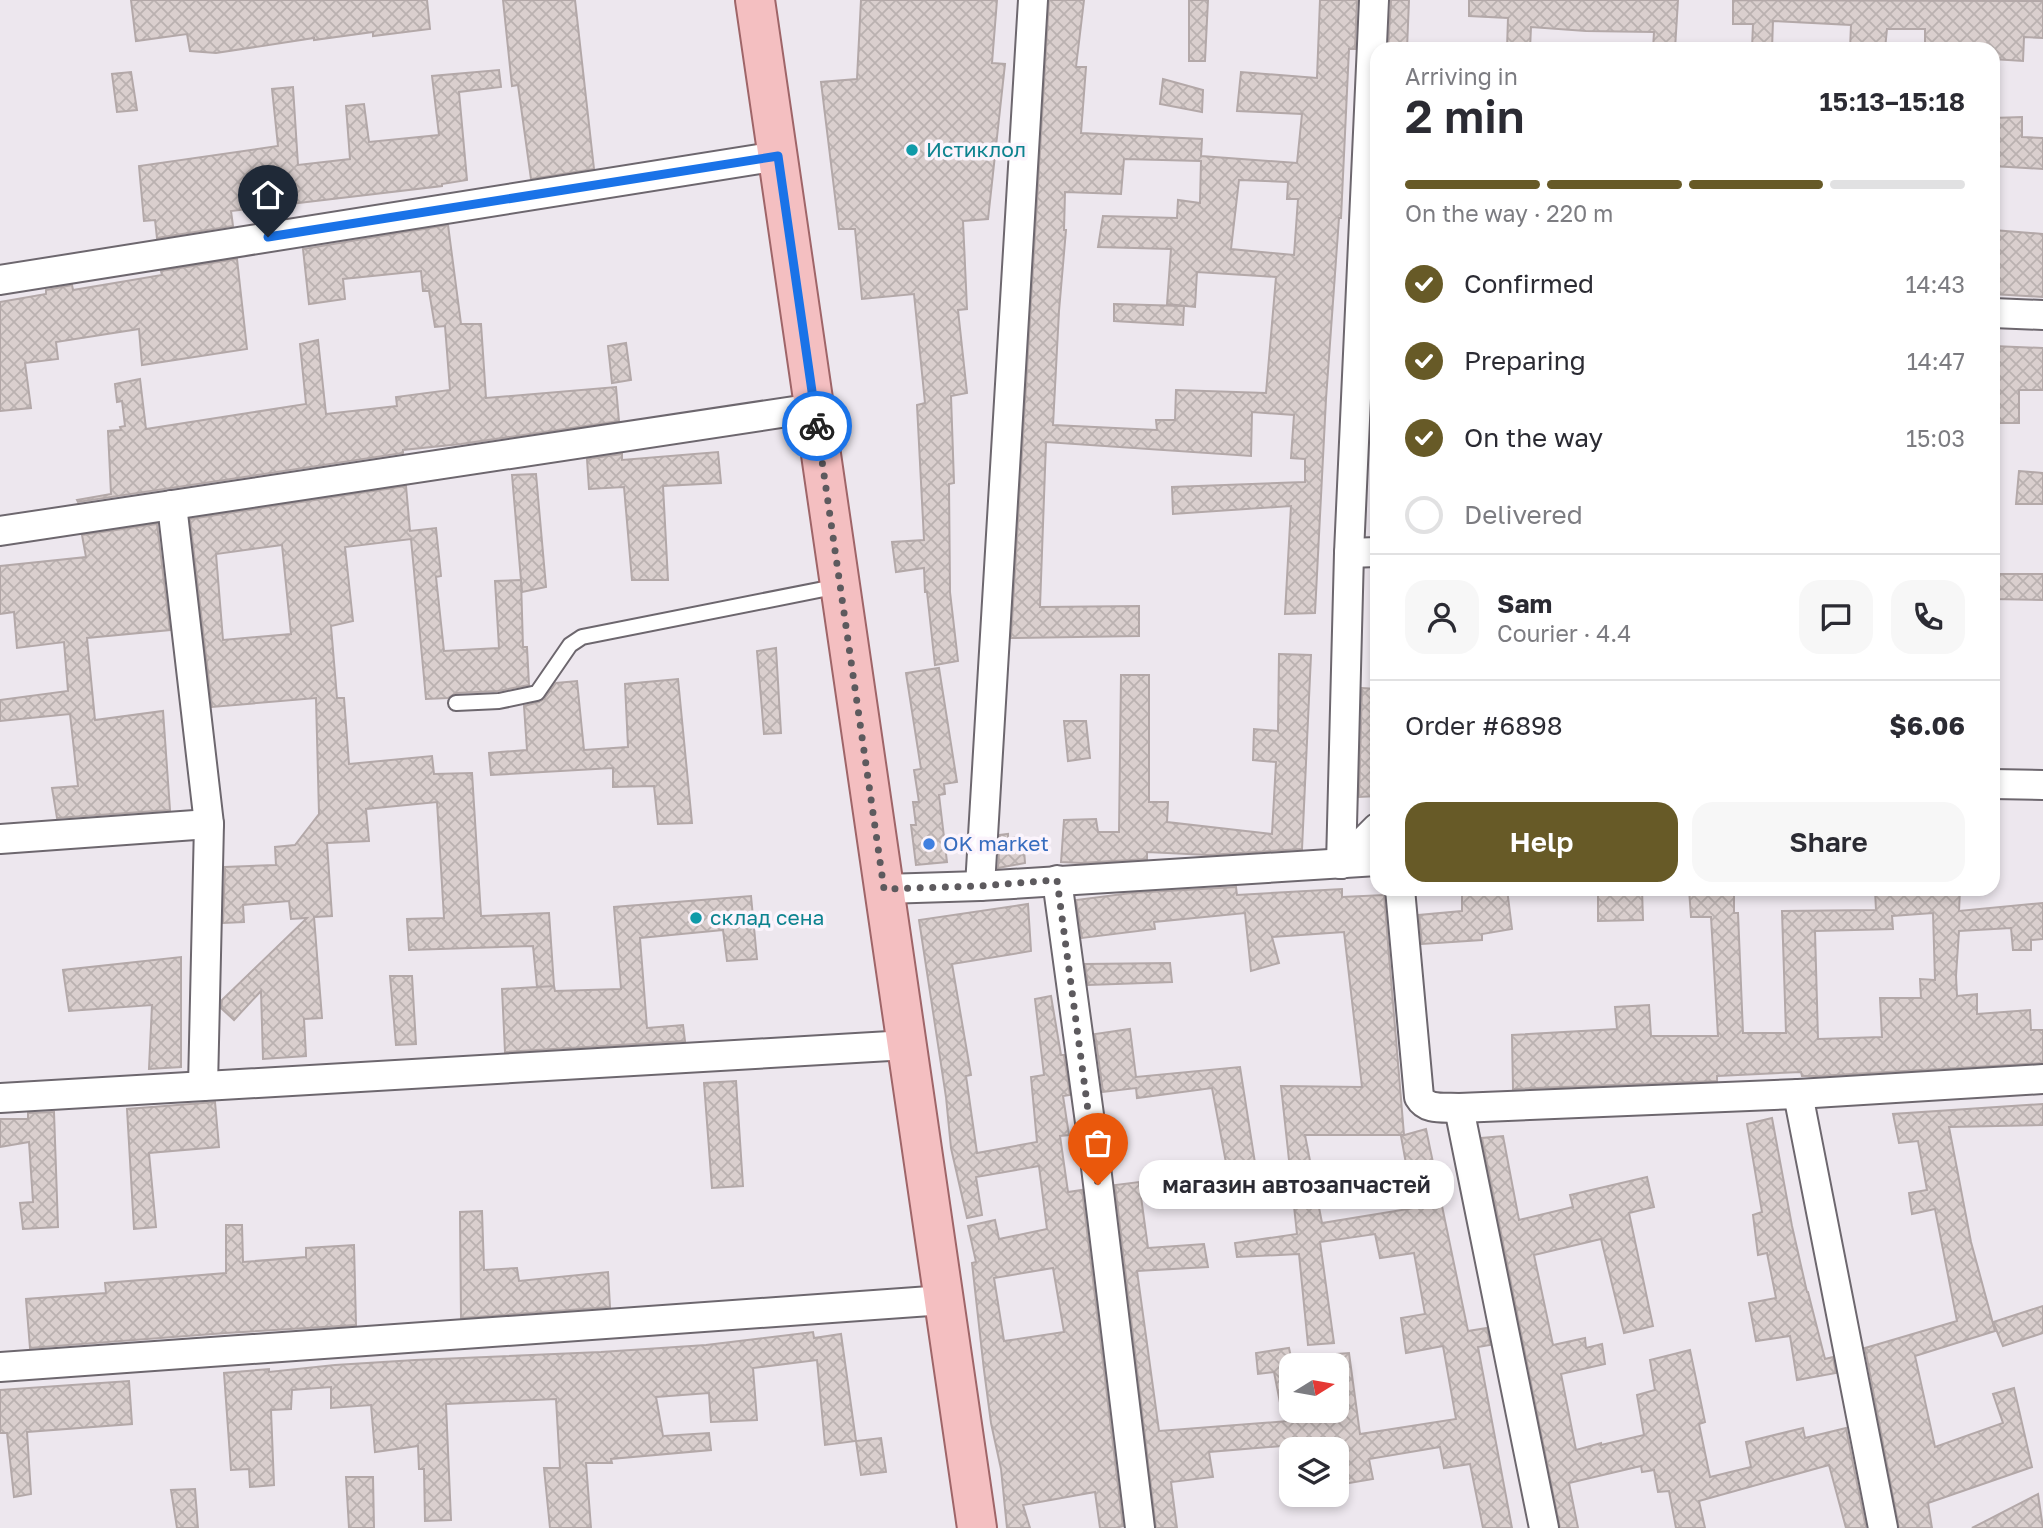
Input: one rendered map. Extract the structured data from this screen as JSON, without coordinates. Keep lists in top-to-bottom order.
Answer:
{
  "places": [
    "Истиклол",
    "OK market",
    "склад сена",
    "магазин автозапчастей"
  ],
  "north": "right",
  "page": {
    "heading": ["2 min", "Arriving in", "15:13–15:18"],
    "panel": [
      "Sam",
      "Courier · 4.4",
      "Order #6898",
      "$6.06"
    ],
    "bar": "On the way · 220 m",
    "list": [
      ["Confirmed", "14:43"],
      ["Preparing", "14:47"],
      ["On the way", "15:03"],
      "Delivered"
    ],
    "buttons": ["Help", "Share"],
    "bubble": "магазин автозапчастей"
  }
}
